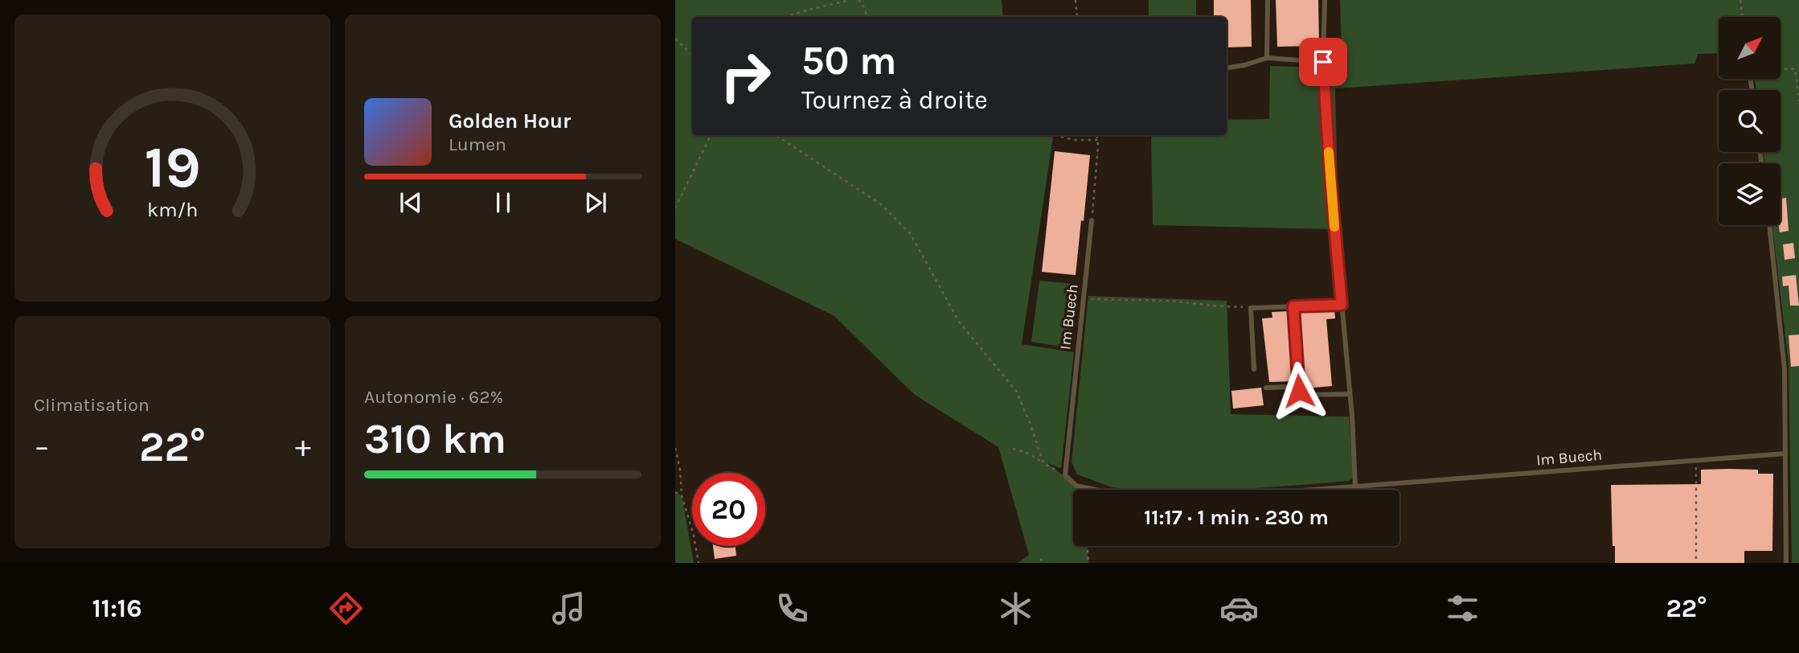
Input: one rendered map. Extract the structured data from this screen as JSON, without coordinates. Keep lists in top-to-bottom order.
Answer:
{
  "streets": {
    "lane": ["Im Buech"]
  },
  "north": "top right",
  "page": {
    "turn": ["50 m", "Tournez à droite"],
    "song": ["Golden Hour", "Lumen"],
    "tile": [
      "Climatisation",
      ["Autonomie · 62%", "310 km"]
    ],
    "heat": ["−", "22°", "+"],
    "limit": "20",
    "trip": "11:17 · 1 min · 230 m",
    "tabs": ["11:16", "22°"],
    "gauge": ["19", "km/h"]
  }
}
